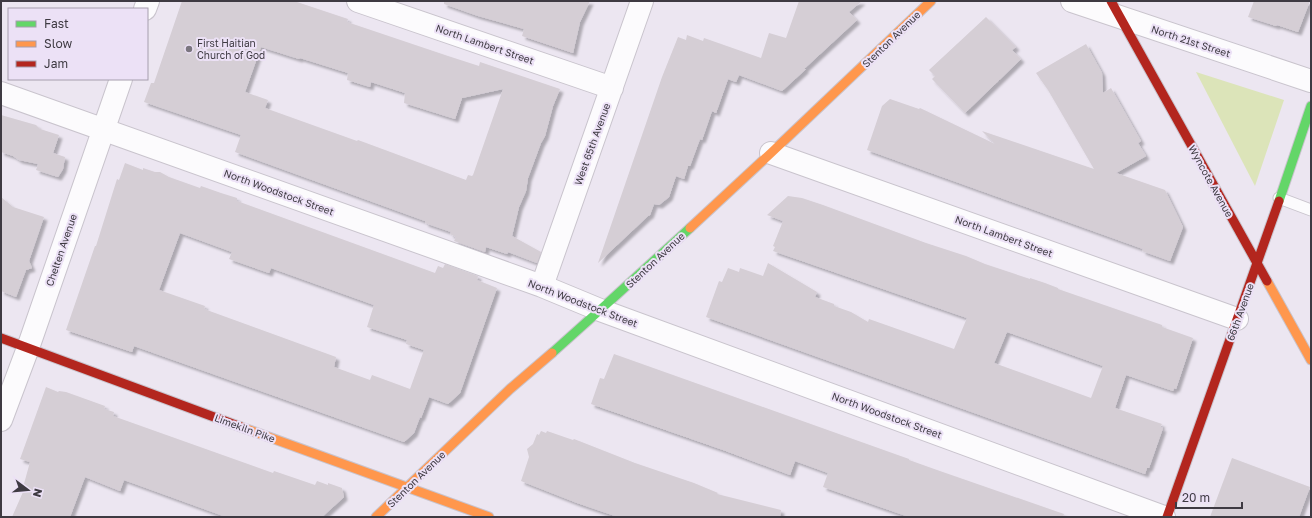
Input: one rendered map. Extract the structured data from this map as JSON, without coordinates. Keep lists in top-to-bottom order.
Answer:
{
  "streets": {
    "street": [
      "Stenton Avenue",
      "North 21st Street",
      "North Lambert Street",
      "West 65th Avenue",
      "Wyncote Avenue",
      "North Woodstock Street",
      "Chelten Avenue",
      "66th Avenue",
      "Limekiln Pike"
    ]
  },
  "crossings": [
    ["Stenton Avenue", "North Lambert Street"],
    ["Stenton Avenue", "North Woodstock Street"],
    ["Stenton Avenue", "Limekiln Pike"],
    ["North 21st Street", "Wyncote Avenue"],
    ["North Lambert Street", "West 65th Avenue"],
    ["North Lambert Street", "66th Avenue"],
    ["West 65th Avenue", "North Woodstock Street"],
    ["Wyncote Avenue", "66th Avenue"],
    ["North Woodstock Street", "Chelten Avenue"],
    ["Chelten Avenue", "Limekiln Pike"]
  ],
  "places": ["First Haitian Church of God"],
  "legend": ["Fast", "Slow", "Jam"],
  "scale_bar": "20 m",
  "north": "right"
}
